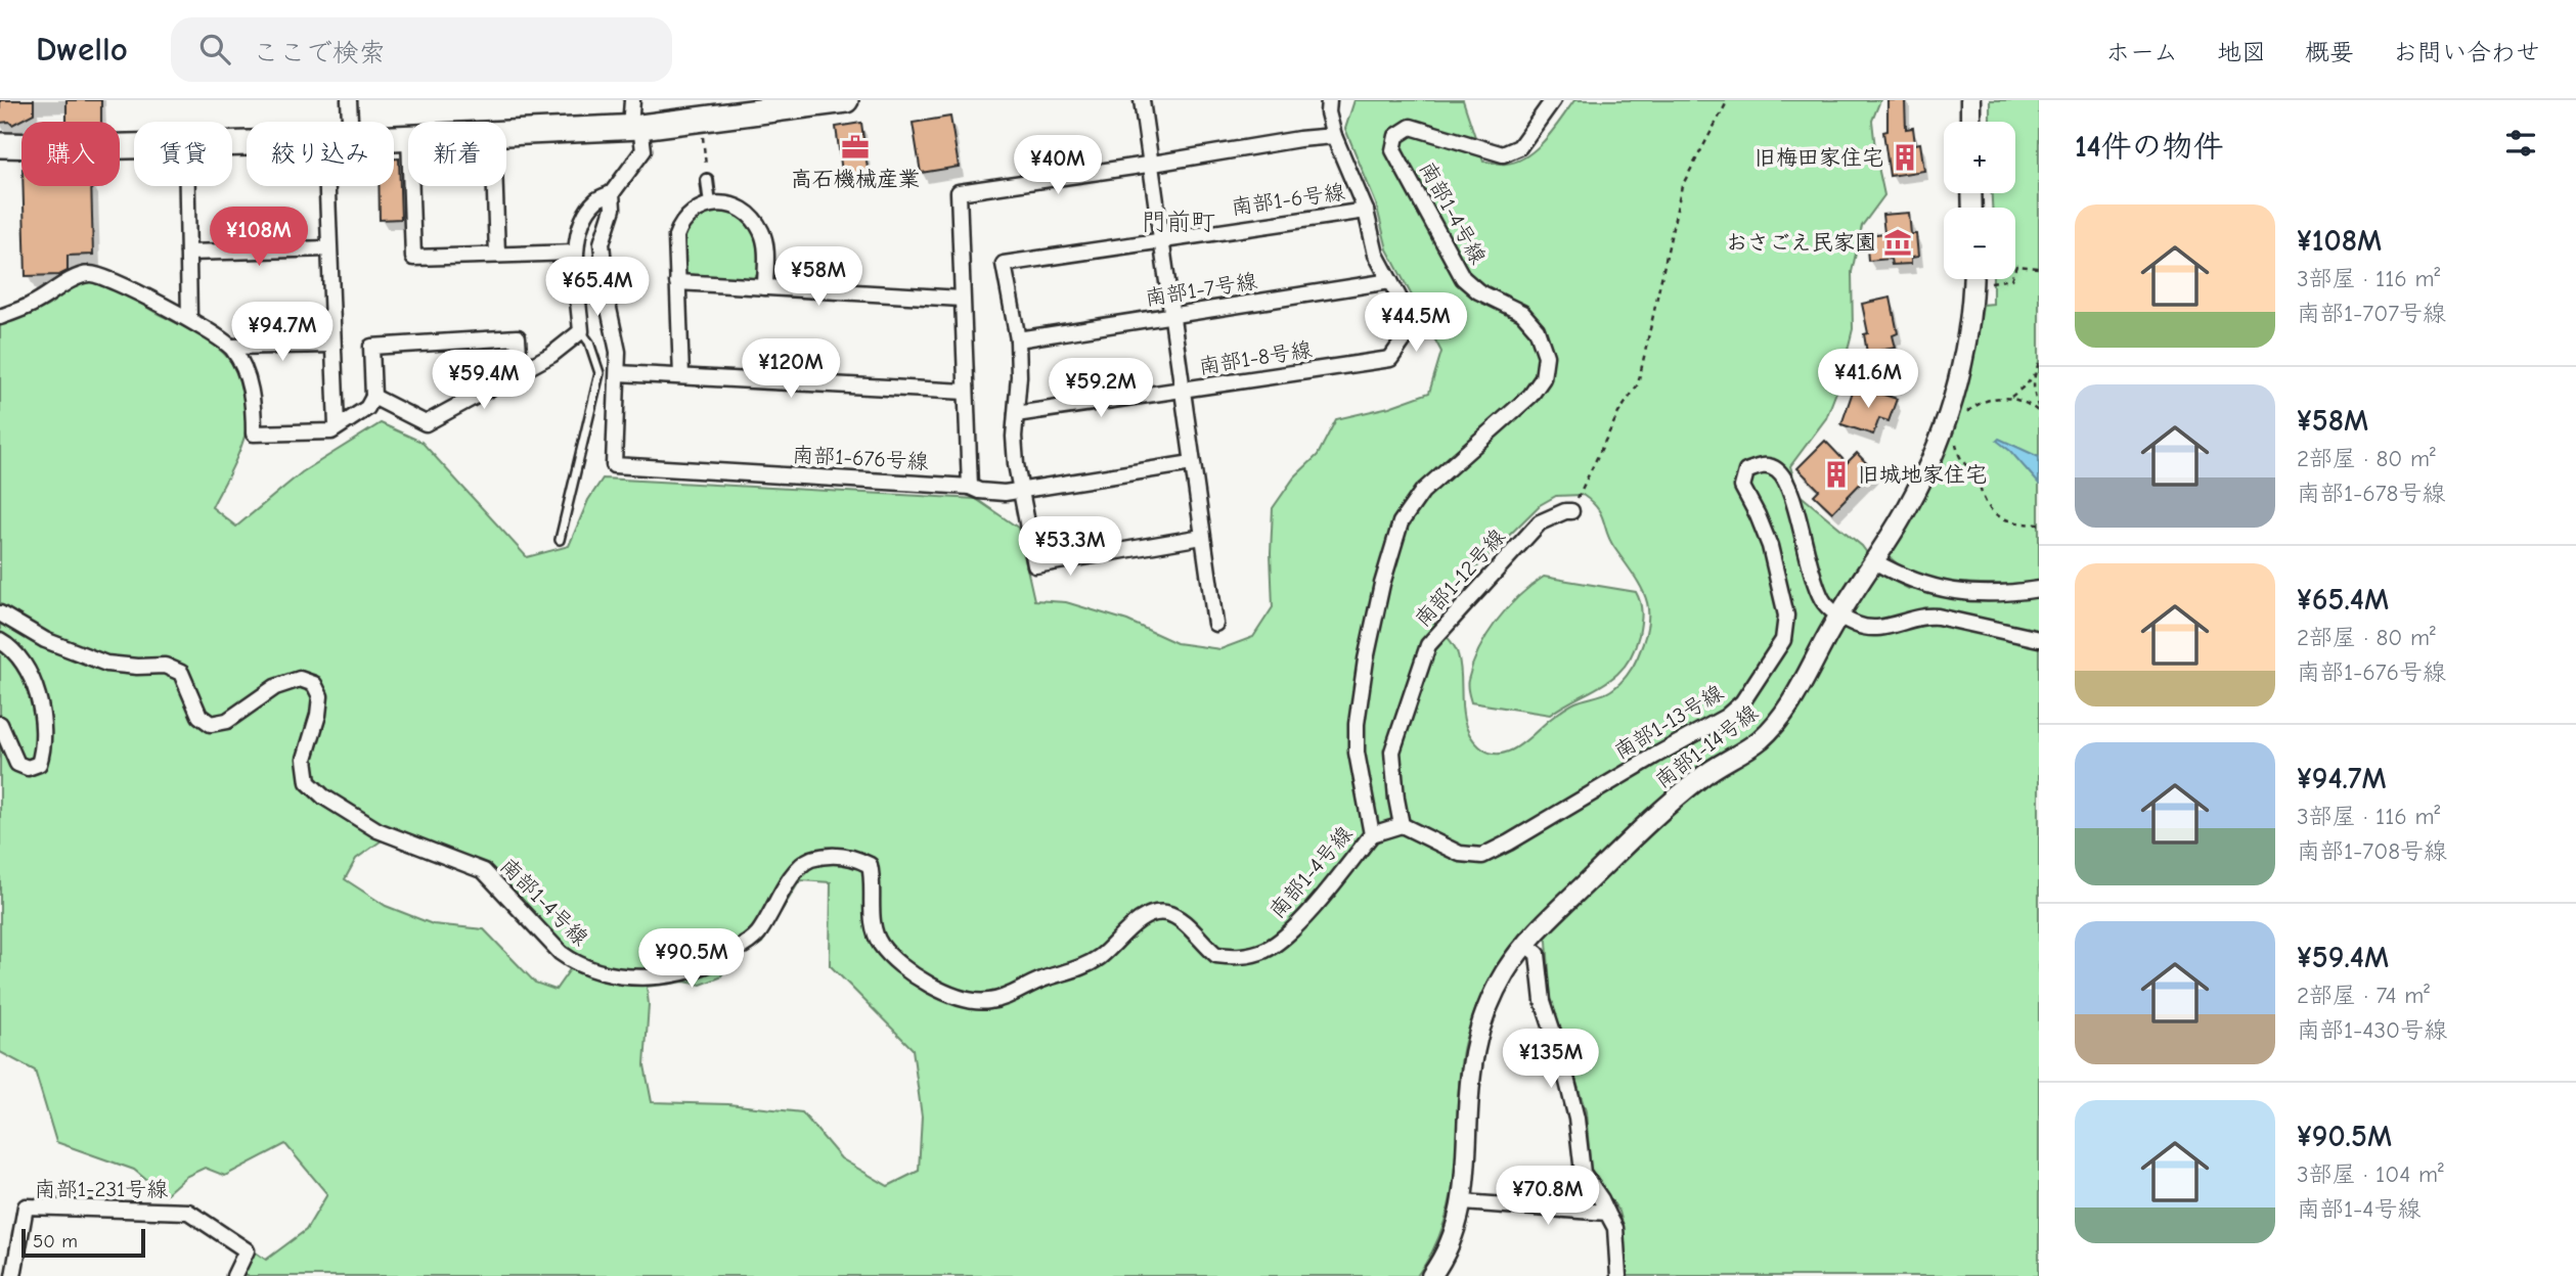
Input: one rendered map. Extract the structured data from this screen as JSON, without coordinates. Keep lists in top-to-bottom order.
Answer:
{
  "streets": {
    "street": [
      "南部1-6号線",
      "南部1-4号線",
      "南部1-7号線",
      "南部1-8号線",
      "南部1-676号線",
      "南部1-12号線",
      "南部1-13号線",
      "南部1-14号線",
      "南部1-231号線"
    ]
  },
  "crossings": [
    ["南部1-6号線", "南部1-7号線"],
    ["南部1-6号線", "南部1-8号線"],
    ["南部1-7号線", "南部1-8号線"],
    ["南部1-12号線", "南部1-13号線"],
    ["南部1-13号線", "南部1-14号線"]
  ],
  "districts": ["門前町"],
  "places": {
    "office": ["高石機械産業"],
    "building": ["旧梅田家住宅", "旧城地家住宅"],
    "museum": ["おさごえ民家園"]
  },
  "scale_bar": "50 m",
  "page": {
    "header": "Dwello",
    "search": "ここで検索",
    "nav": [
      "ホーム",
      "地図",
      "概要",
      "お問い合わせ"
    ],
    "heading": "14件の物件",
    "map_buttons": ["+", "−"],
    "chip": [
      "購入",
      "賃貸",
      "絞り込み",
      "新着"
    ],
    "price": [
      "¥40M",
      "¥108M",
      "¥58M",
      "¥65.4M",
      "¥44.5M",
      "¥94.7M",
      "¥120M",
      "¥41.6M",
      "¥59.4M",
      "¥59.2M",
      "¥53.3M",
      "¥90.5M",
      "¥135M",
      "¥70.8M"
    ],
    "list": [
      {
        "name": "¥108M",
        "note": "3部屋 · 116 m² · 南部1-707号線"
      },
      {
        "name": "¥58M",
        "note": "2部屋 · 80 m² · 南部1-678号線"
      },
      {
        "name": "¥65.4M",
        "note": "2部屋 · 80 m² · 南部1-676号線"
      },
      {
        "name": "¥94.7M",
        "note": "3部屋 · 116 m² · 南部1-708号線"
      },
      {
        "name": "¥59.4M",
        "note": "2部屋 · 74 m² · 南部1-430号線"
      },
      {
        "name": "¥90.5M",
        "note": "3部屋 · 104 m² · 南部1-4号線"
      }
    ],
    "scale": "50 m"
  }
}
